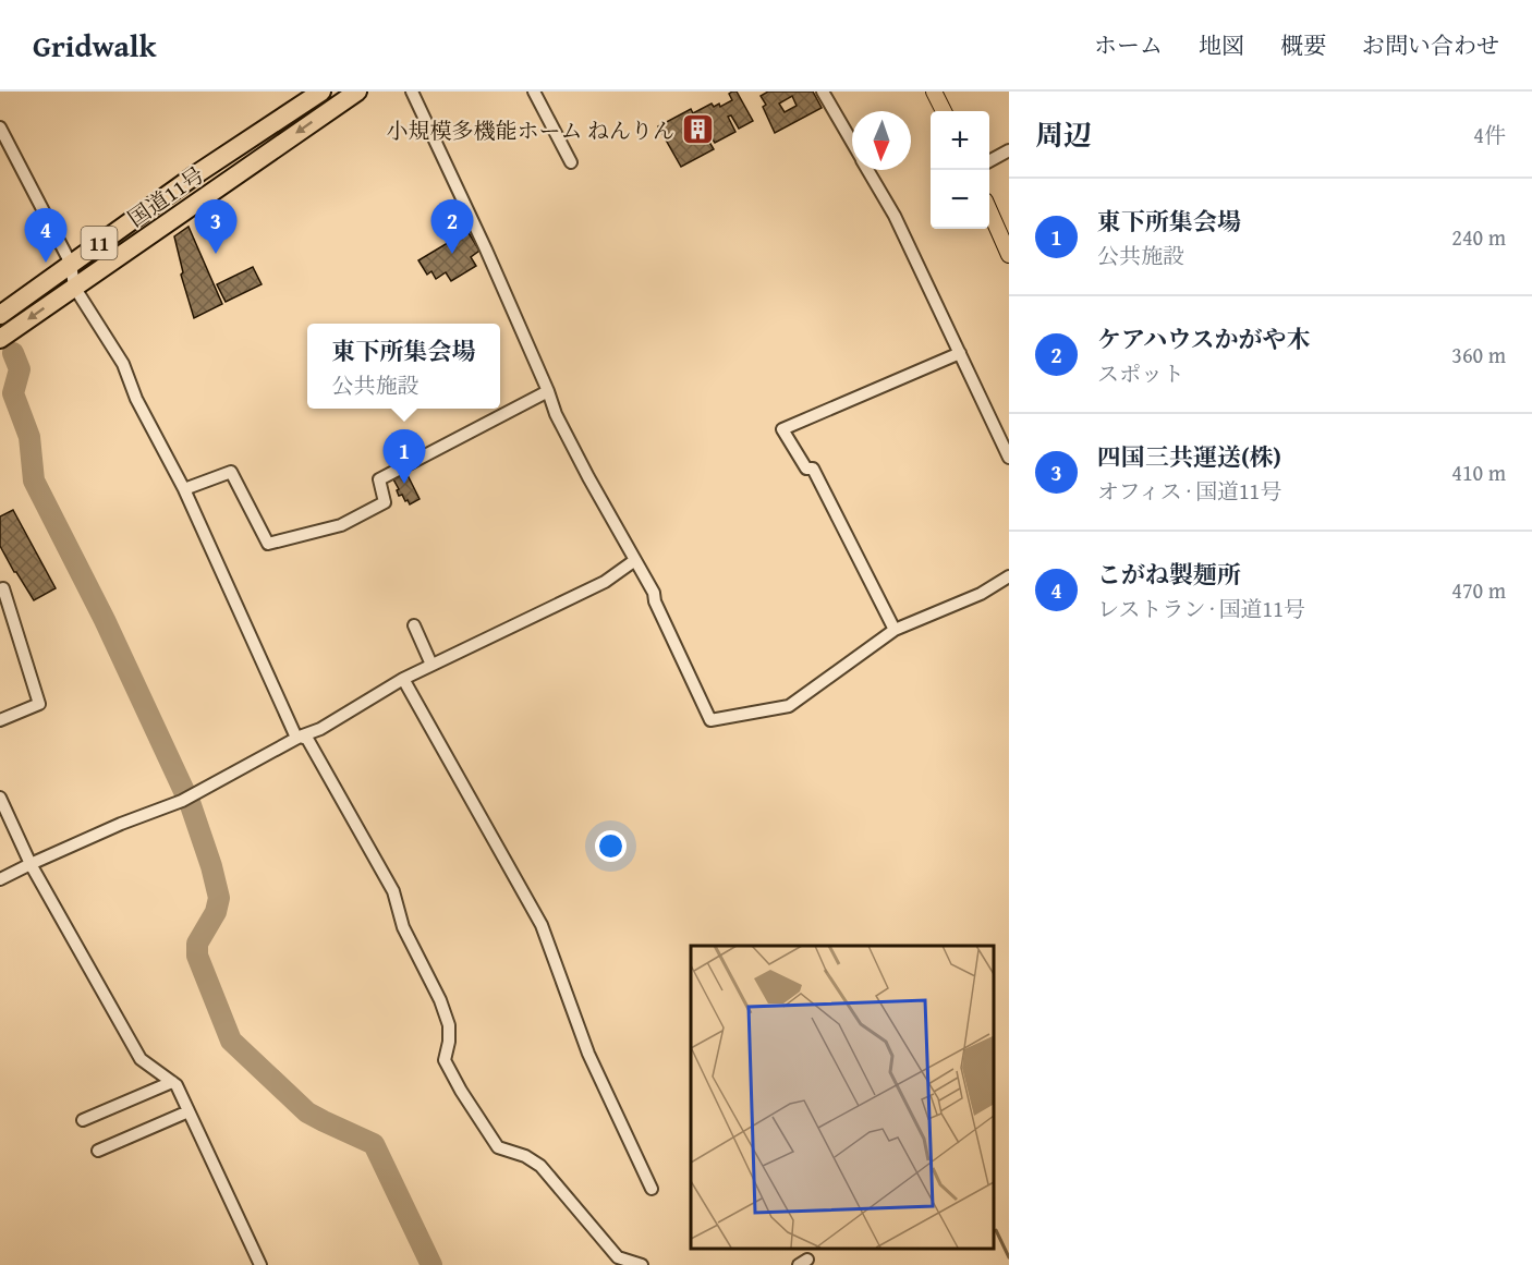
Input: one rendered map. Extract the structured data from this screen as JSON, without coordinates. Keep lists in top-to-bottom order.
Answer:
{
  "streets": {
    "highway": ["国道11号", "11"]
  },
  "places": {
    "building": ["小規模多機能ホーム ねんりん"]
  },
  "north": "bottom",
  "page": {
    "header": "Gridwalk",
    "nav": [
      "ホーム",
      "地図",
      "概要",
      "お問い合わせ"
    ],
    "heading": ["周辺", "4件"],
    "map_buttons": ["+", "−"],
    "list": [
      {
        "mark": "1",
        "name": "東下所集会場",
        "note": "公共施設",
        "value": "240 m"
      },
      {
        "mark": "2",
        "name": "ケアハウスかがや木",
        "note": "スポット",
        "value": "360 m"
      },
      {
        "mark": "3",
        "name": "四国三共運送(株)",
        "note": "オフィス · 国道11号",
        "value": "410 m"
      },
      {
        "mark": "4",
        "name": "こがね製麺所",
        "note": "レストラン · 国道11号",
        "value": "470 m"
      }
    ],
    "pins": [
      "2",
      "3",
      "4",
      "1"
    ],
    "popup": ["東下所集会場", "公共施設"]
  }
}
